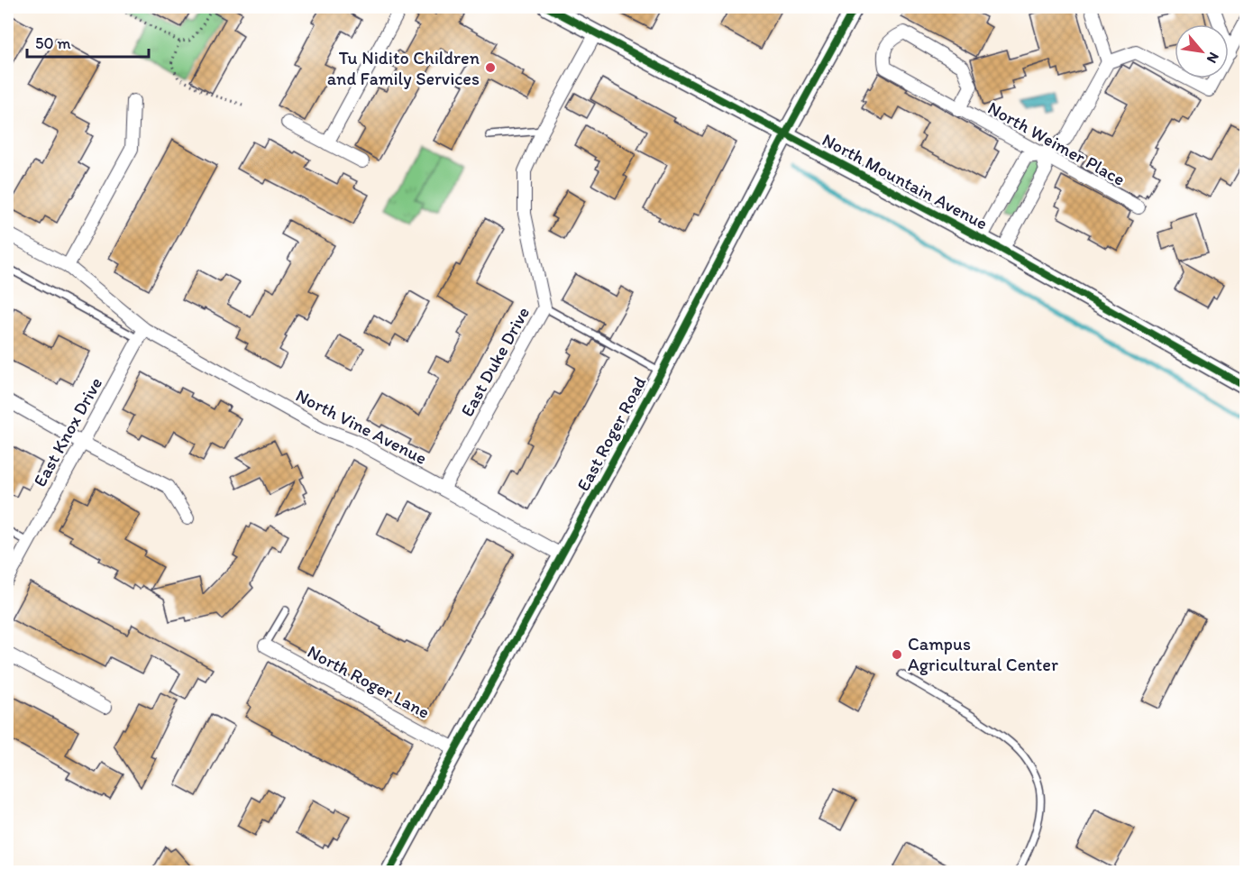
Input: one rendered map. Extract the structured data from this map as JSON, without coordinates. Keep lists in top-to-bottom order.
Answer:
{
  "streets": {
    "street": [
      "North Weimer Place",
      "North Mountain Avenue",
      "East Duke Drive",
      "North Vine Avenue",
      "East Knox Drive",
      "East Roger Road",
      "North Roger Lane"
    ]
  },
  "crossings": [
    ["North Mountain Avenue", "East Duke Drive"],
    ["North Mountain Avenue", "East Roger Road"],
    ["East Duke Drive", "North Vine Avenue"],
    ["North Vine Avenue", "East Knox Drive"],
    ["North Vine Avenue", "East Roger Road"],
    ["East Roger Road", "North Roger Lane"]
  ],
  "places": ["Tu Nidito Children and Family Services", "Campus Agricultural Center"],
  "scale_bar": "50 m",
  "north": "bottom right"
}
